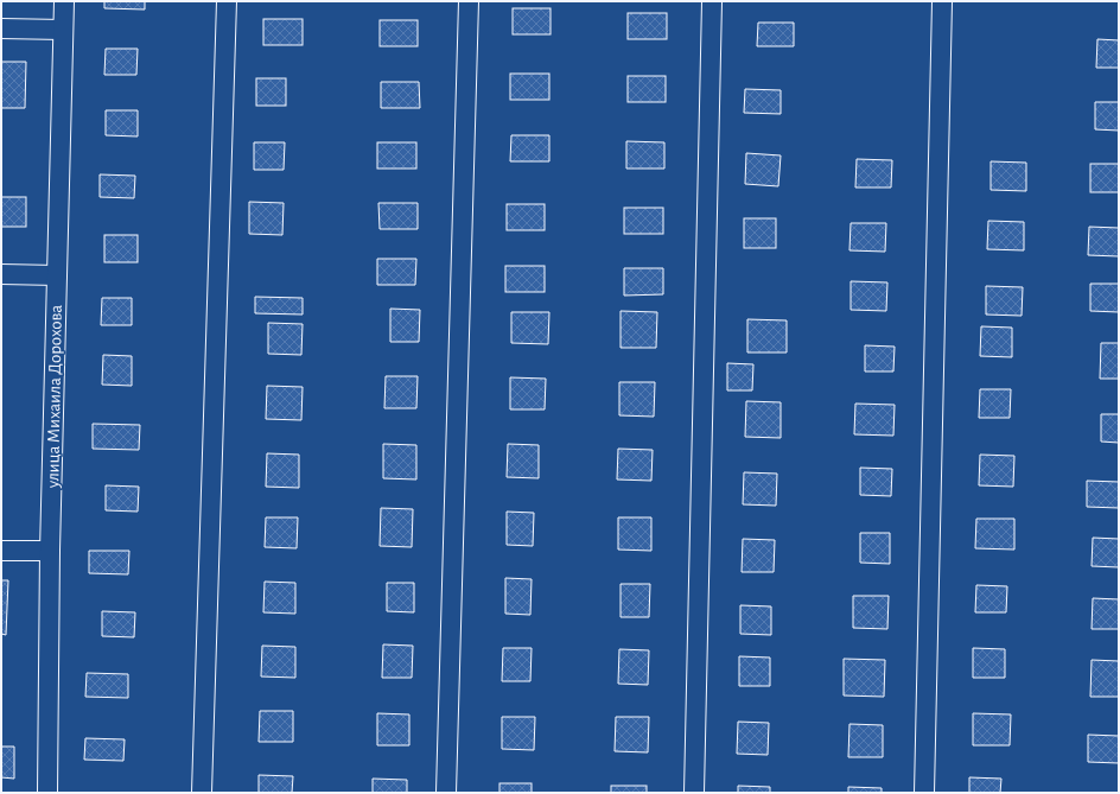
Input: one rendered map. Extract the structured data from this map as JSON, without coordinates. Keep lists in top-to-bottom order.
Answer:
{
  "streets": {
    "street": ["улица Михаила Дорохова"]
  }
}
